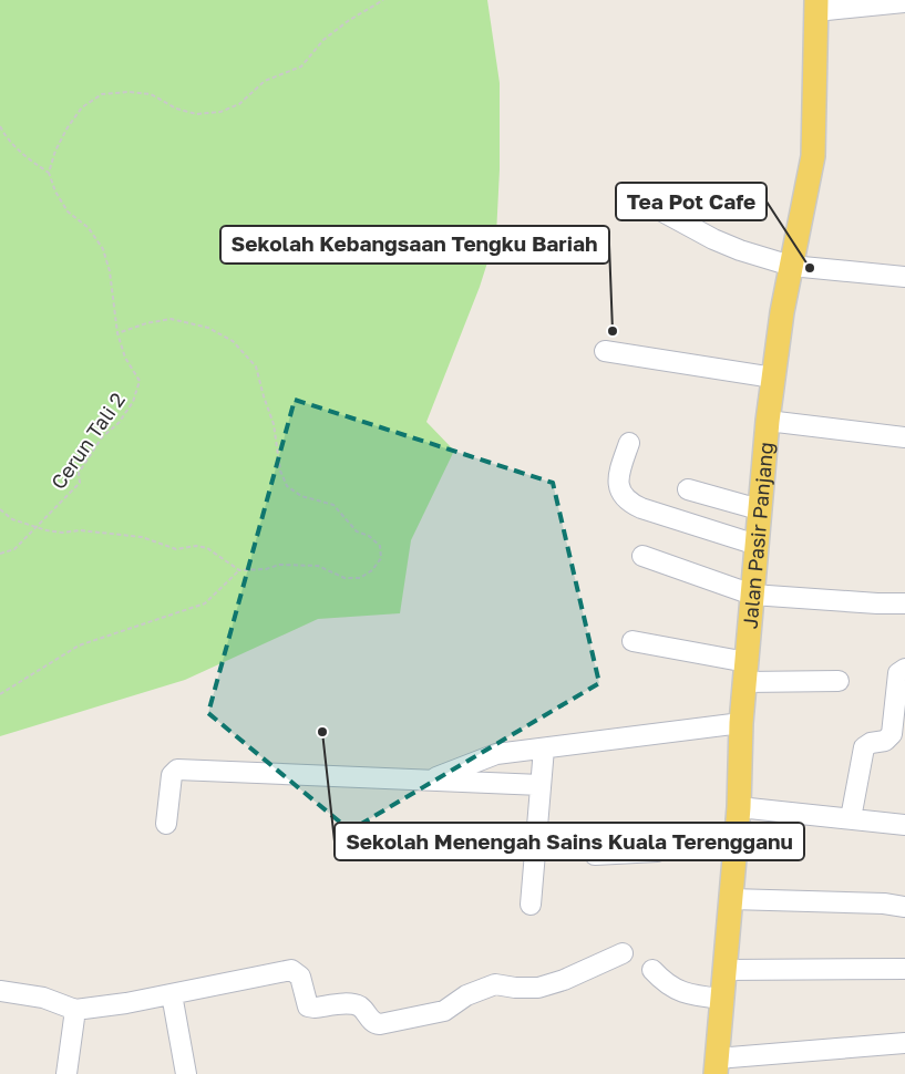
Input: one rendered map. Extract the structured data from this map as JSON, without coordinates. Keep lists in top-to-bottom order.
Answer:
{
  "streets": {
    "main road": ["Jalan Pasir Panjang"],
    "path": ["Cerun Tali 2"]
  },
  "places": ["Tea Pot Cafe", "Sekolah Kebangsaan Tengku Bariah", "Sekolah Menengah Sains Kuala Terengganu"]
}
